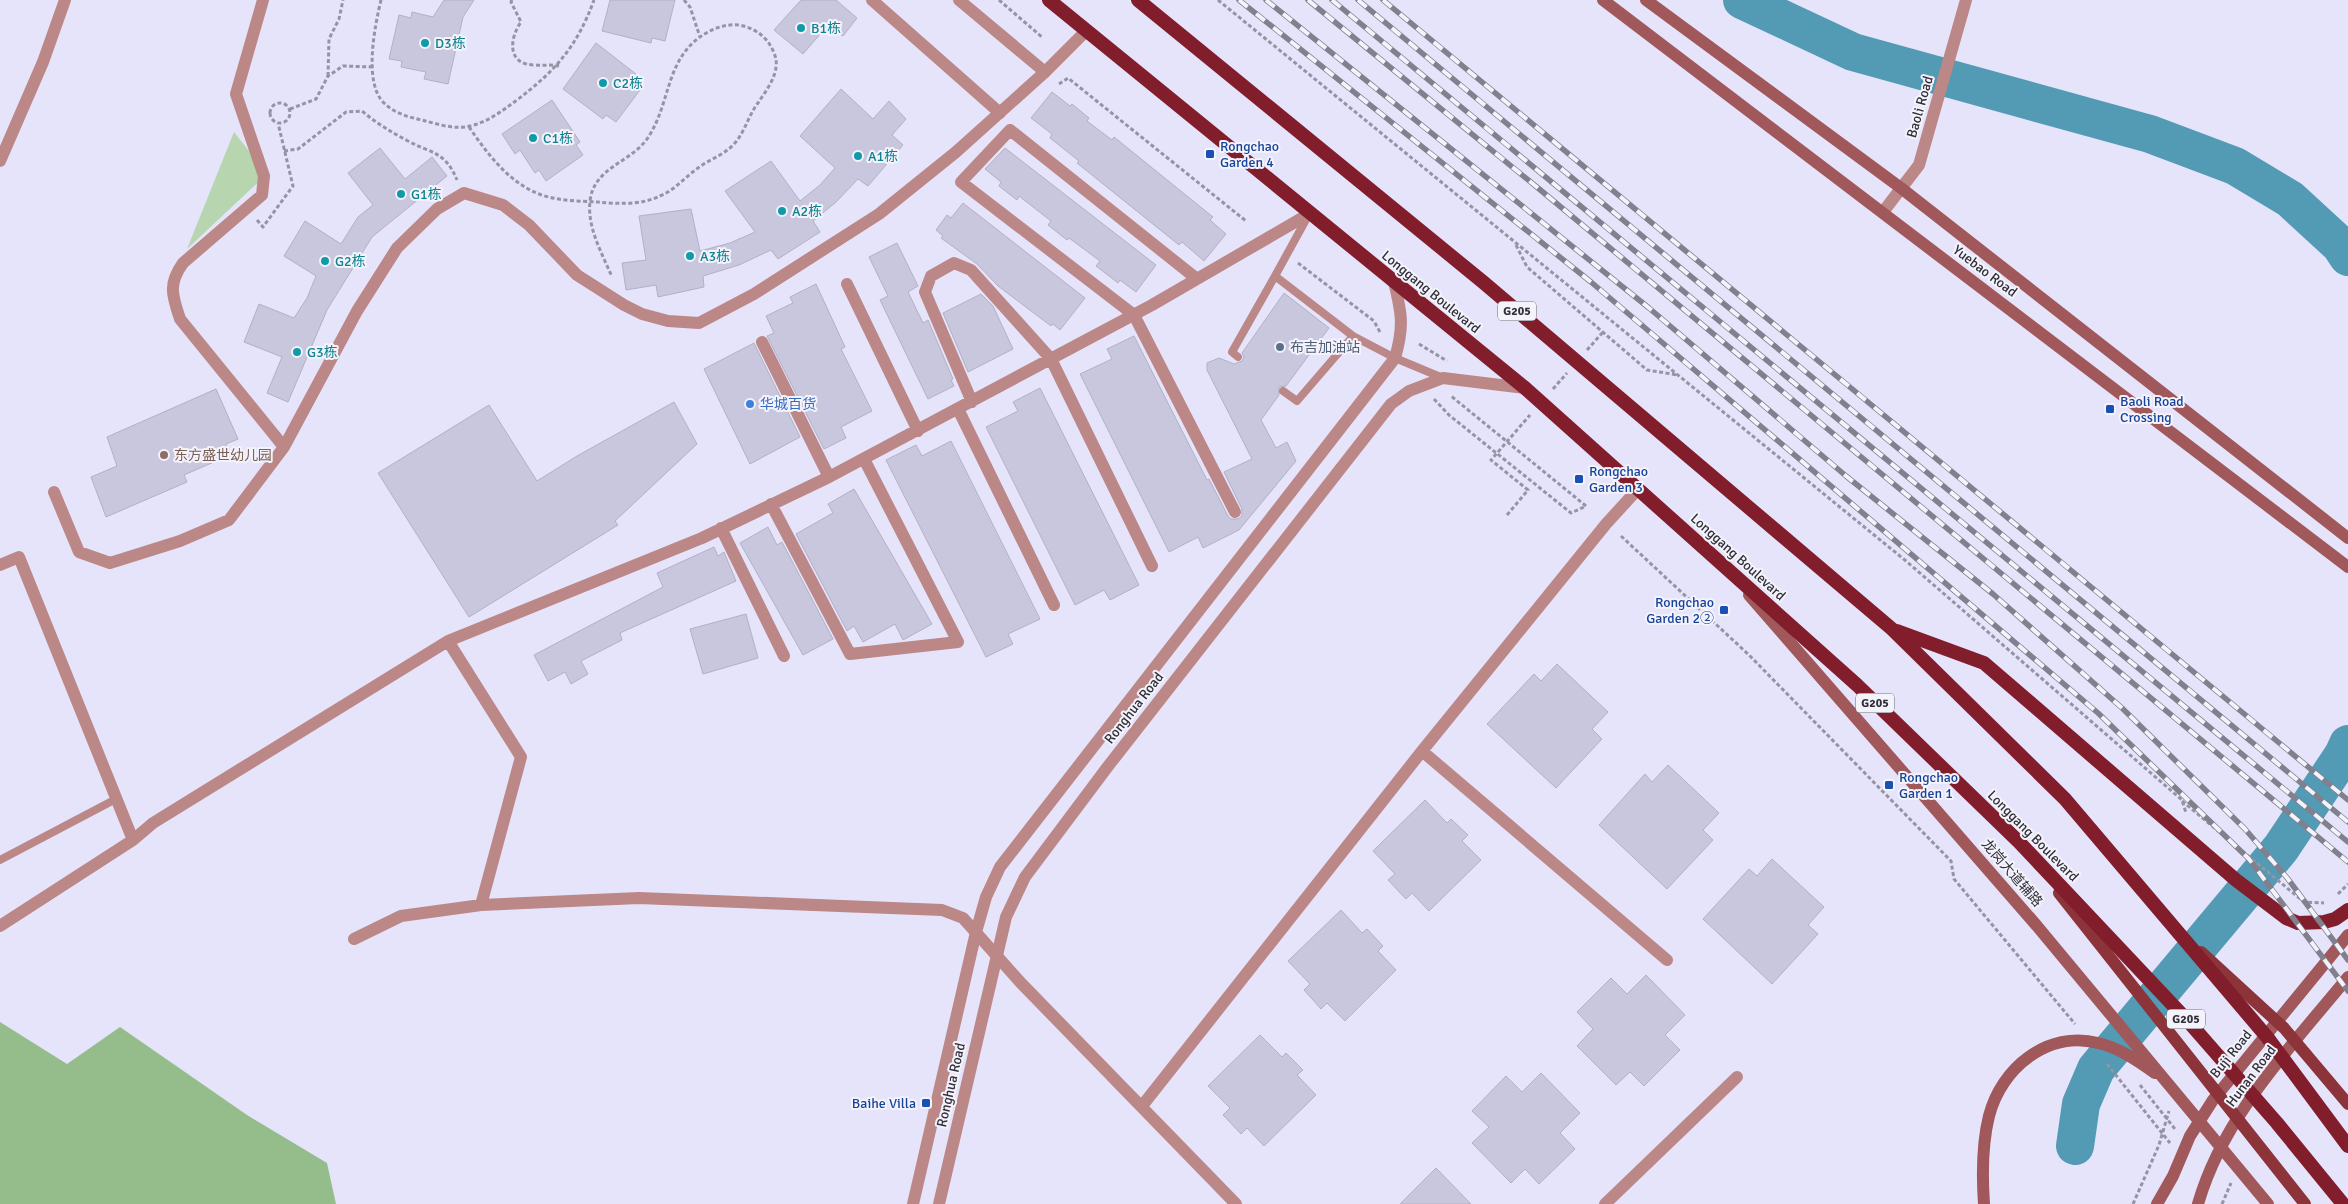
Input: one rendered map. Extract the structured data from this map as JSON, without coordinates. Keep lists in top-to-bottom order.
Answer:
{
  "streets": {
    "highway": ["Longgang Boulevard", "G205"],
    "main road": [
      "Yuebao Road",
      "龙岗大道辅路",
      "Buji Road",
      "Hunan Road"
    ],
    "street": ["Baoli Road", "Ronghua Road"]
  },
  "crossings": [
    ["Baoli Road", "Yuebao Road"],
    ["Longgang Boulevard", "Ronghua Road"],
    ["Longgang Boulevard", "龙岗大道辅路"]
  ],
  "places": {
    "other": [
      "B1栋",
      "D3栋",
      "C2栋",
      "C1栋",
      "A1栋",
      "G1栋",
      "A2栋",
      "A3栋",
      "G2栋",
      "布吉加油站",
      "G3栋",
      "华城百货",
      "东方盛世幼儿园"
    ],
    "transit": [
      "Rongchao Garden 4",
      "Baoli Road Crossing",
      "Rongchao Garden 3",
      "Rongchao Garden 2②",
      "Rongchao Garden 1",
      "Baihe Villa"
    ]
  }
}
